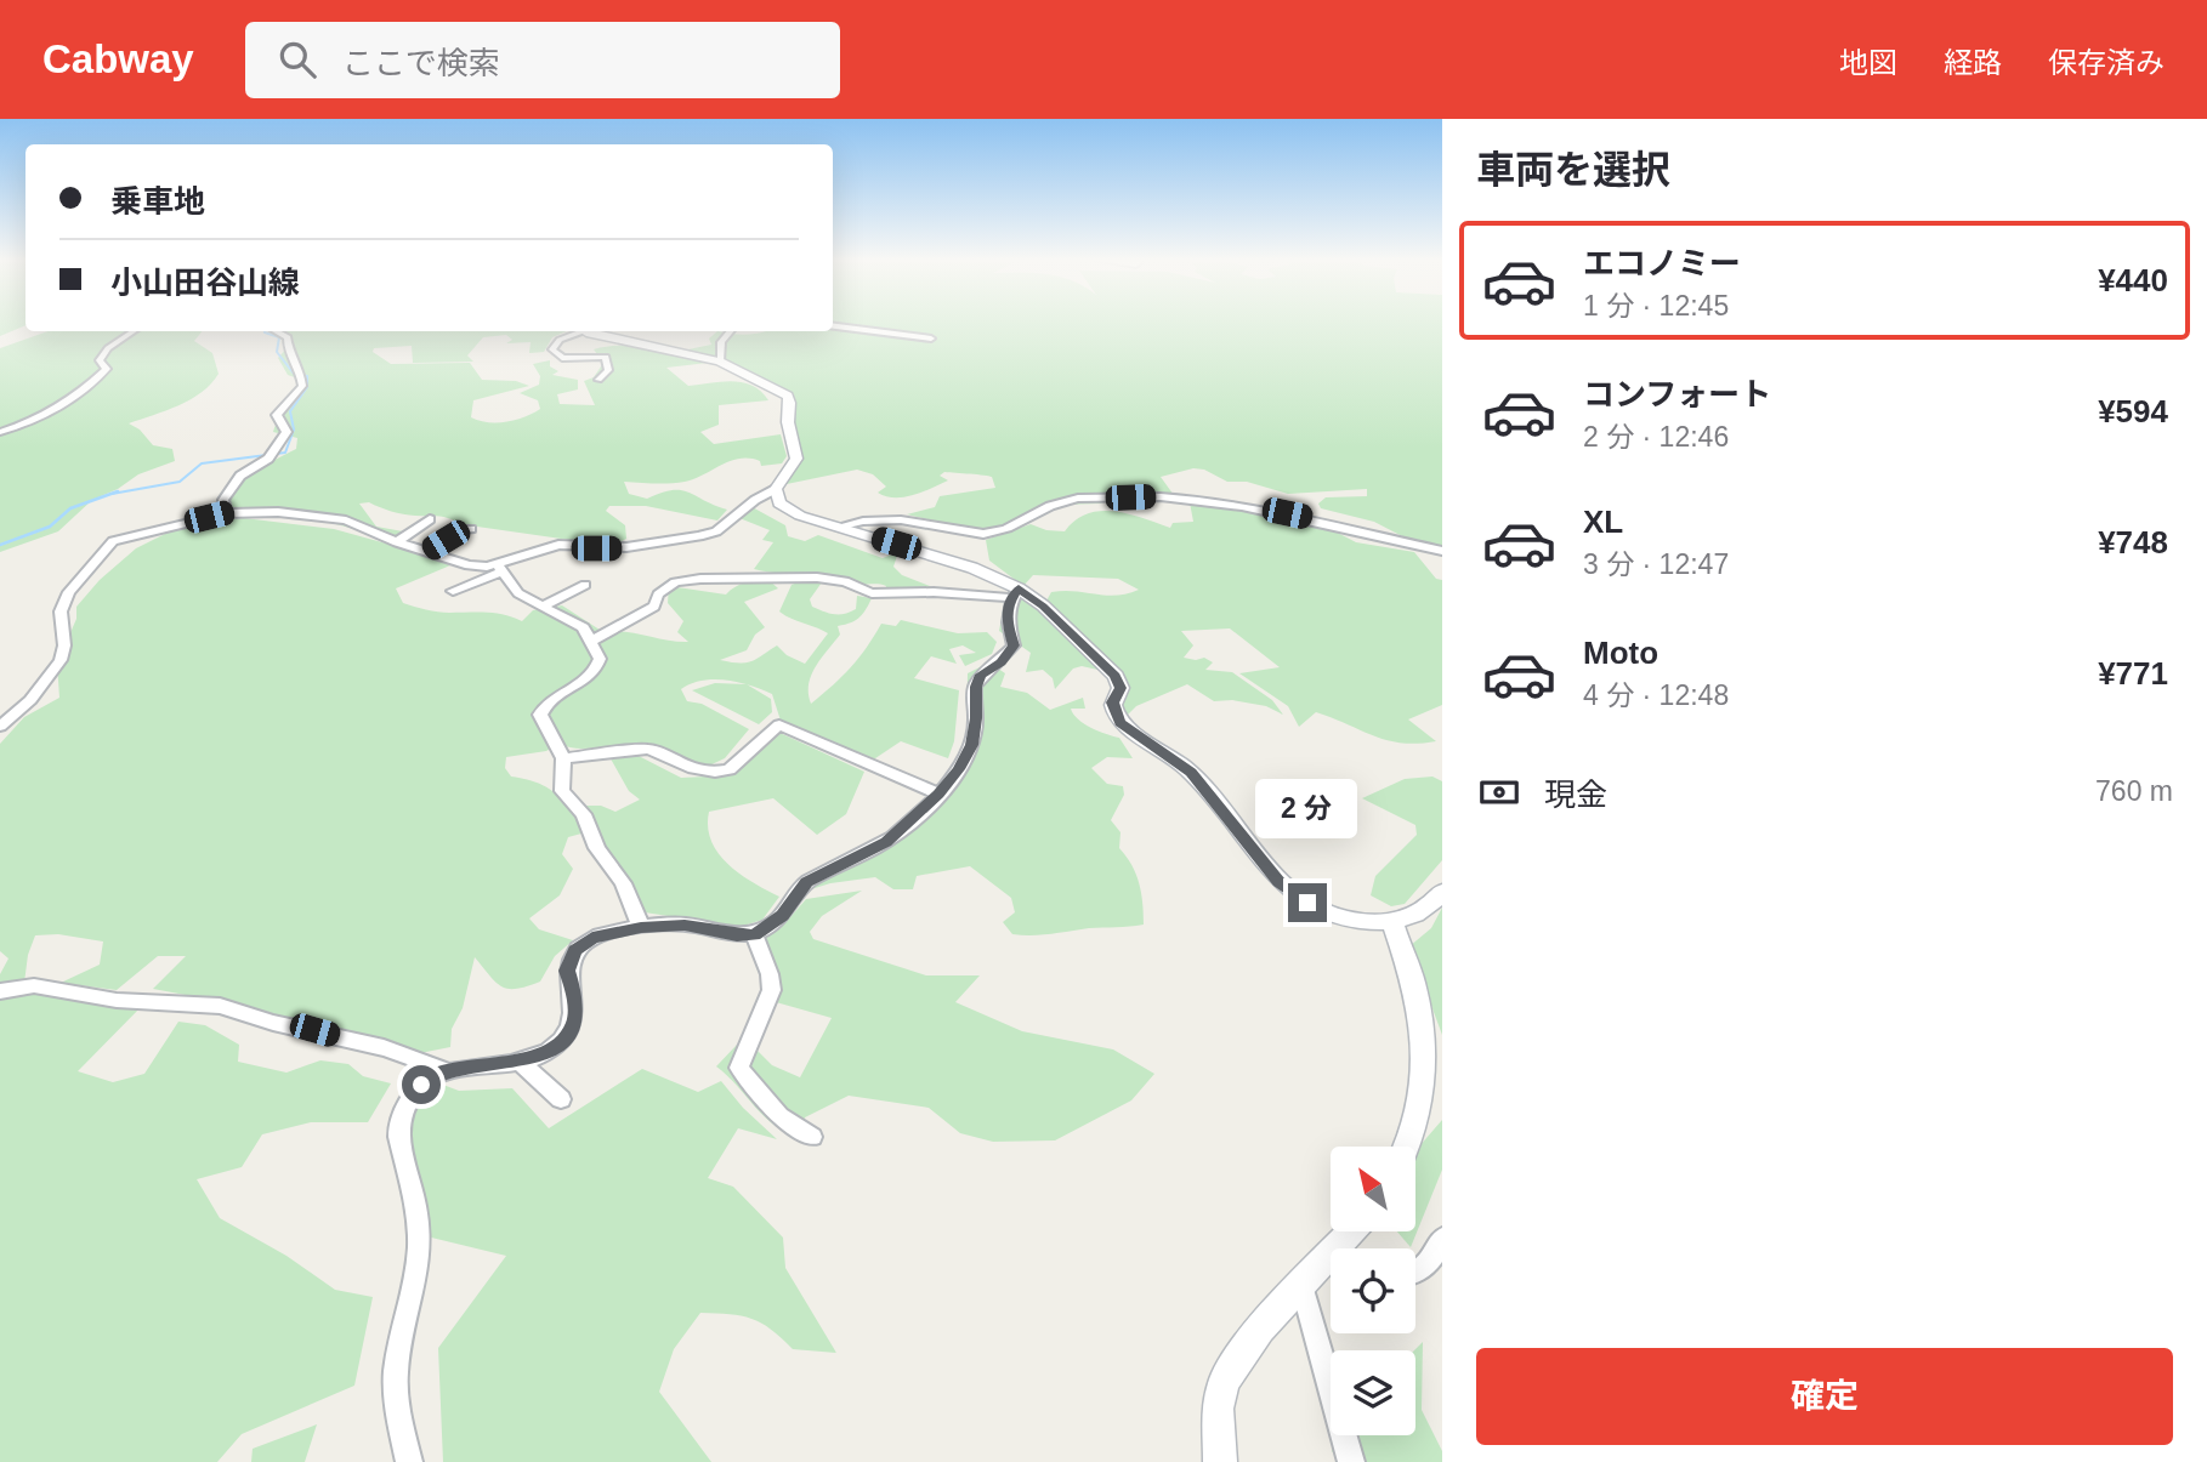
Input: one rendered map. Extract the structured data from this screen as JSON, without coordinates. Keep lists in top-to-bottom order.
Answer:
{
  "north": "top left",
  "page": {
    "header": "Cabway",
    "search": "ここで検索",
    "nav": ["地図", "経路", "保存済み"],
    "heading": "車両を選択",
    "banner": ["乗車地", "小山田谷山線"],
    "list": [
      {
        "name": "エコノミー",
        "note": "1 分 · 12:45",
        "value": "¥440"
      },
      {
        "name": "コンフォート",
        "note": "2 分 · 12:46",
        "value": "¥594"
      },
      {
        "name": "XL",
        "note": "3 分 · 12:47",
        "value": "¥748"
      },
      {
        "name": "Moto",
        "note": "4 分 · 12:48",
        "value": "¥771"
      }
    ],
    "pay": ["現金", "760 m"],
    "bubble": "2 分",
    "buttons": "確定"
  }
}
